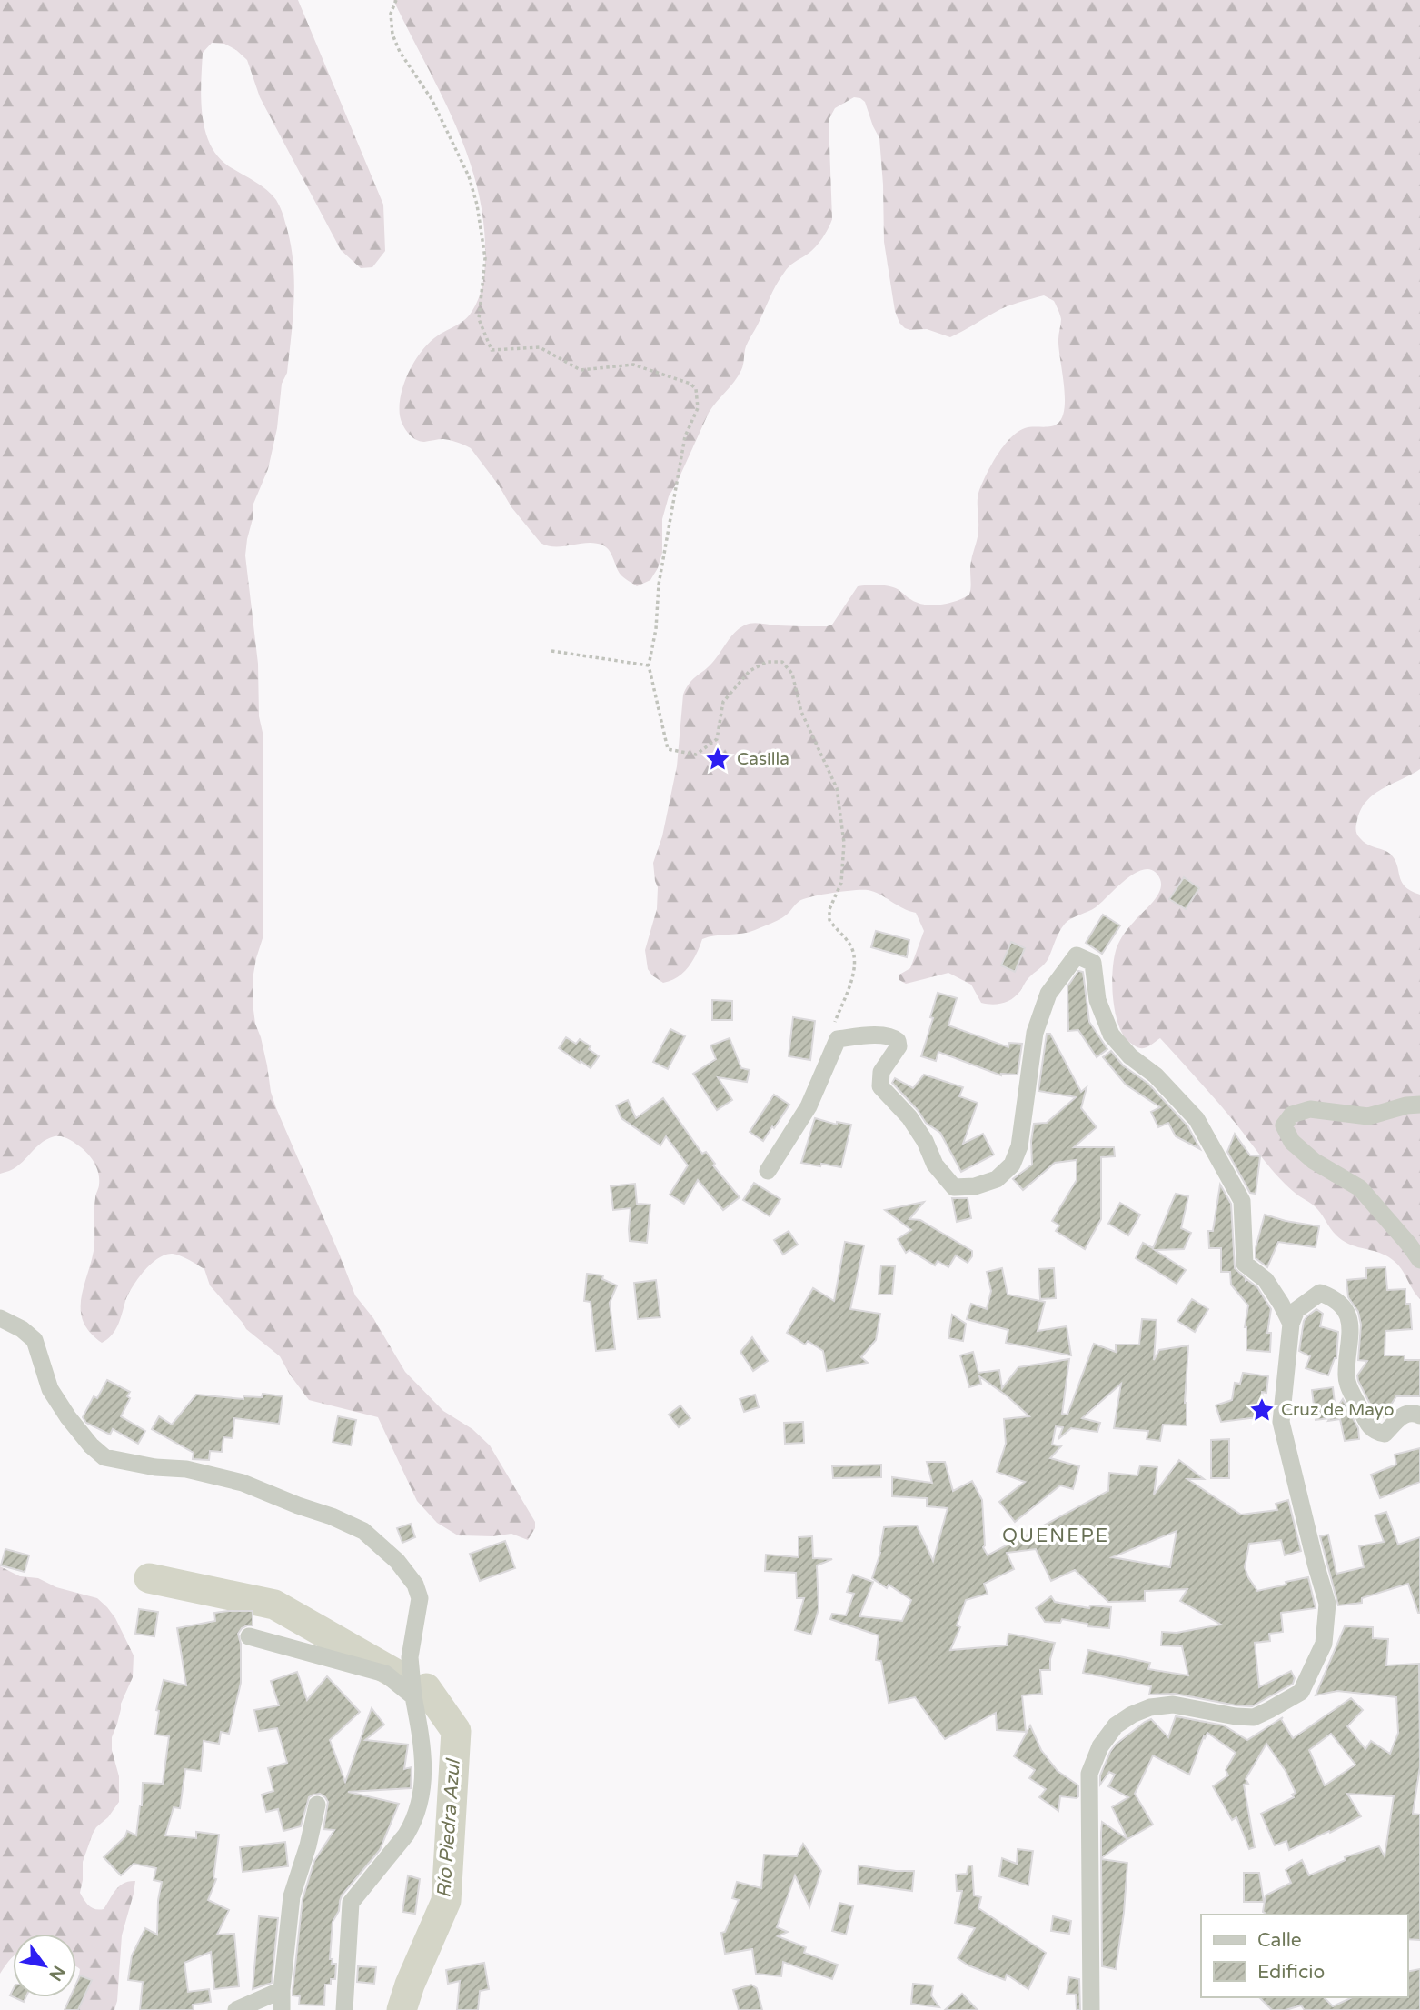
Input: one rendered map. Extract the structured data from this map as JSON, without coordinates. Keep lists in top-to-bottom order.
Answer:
{
  "districts": ["QUENEPE"],
  "water": ["Río Piedra Azul"],
  "places": {
    "place": ["Casilla", "Cruz de Mayo"]
  },
  "legend": ["Calle", "Edificio"],
  "north": "bottom right"
}
